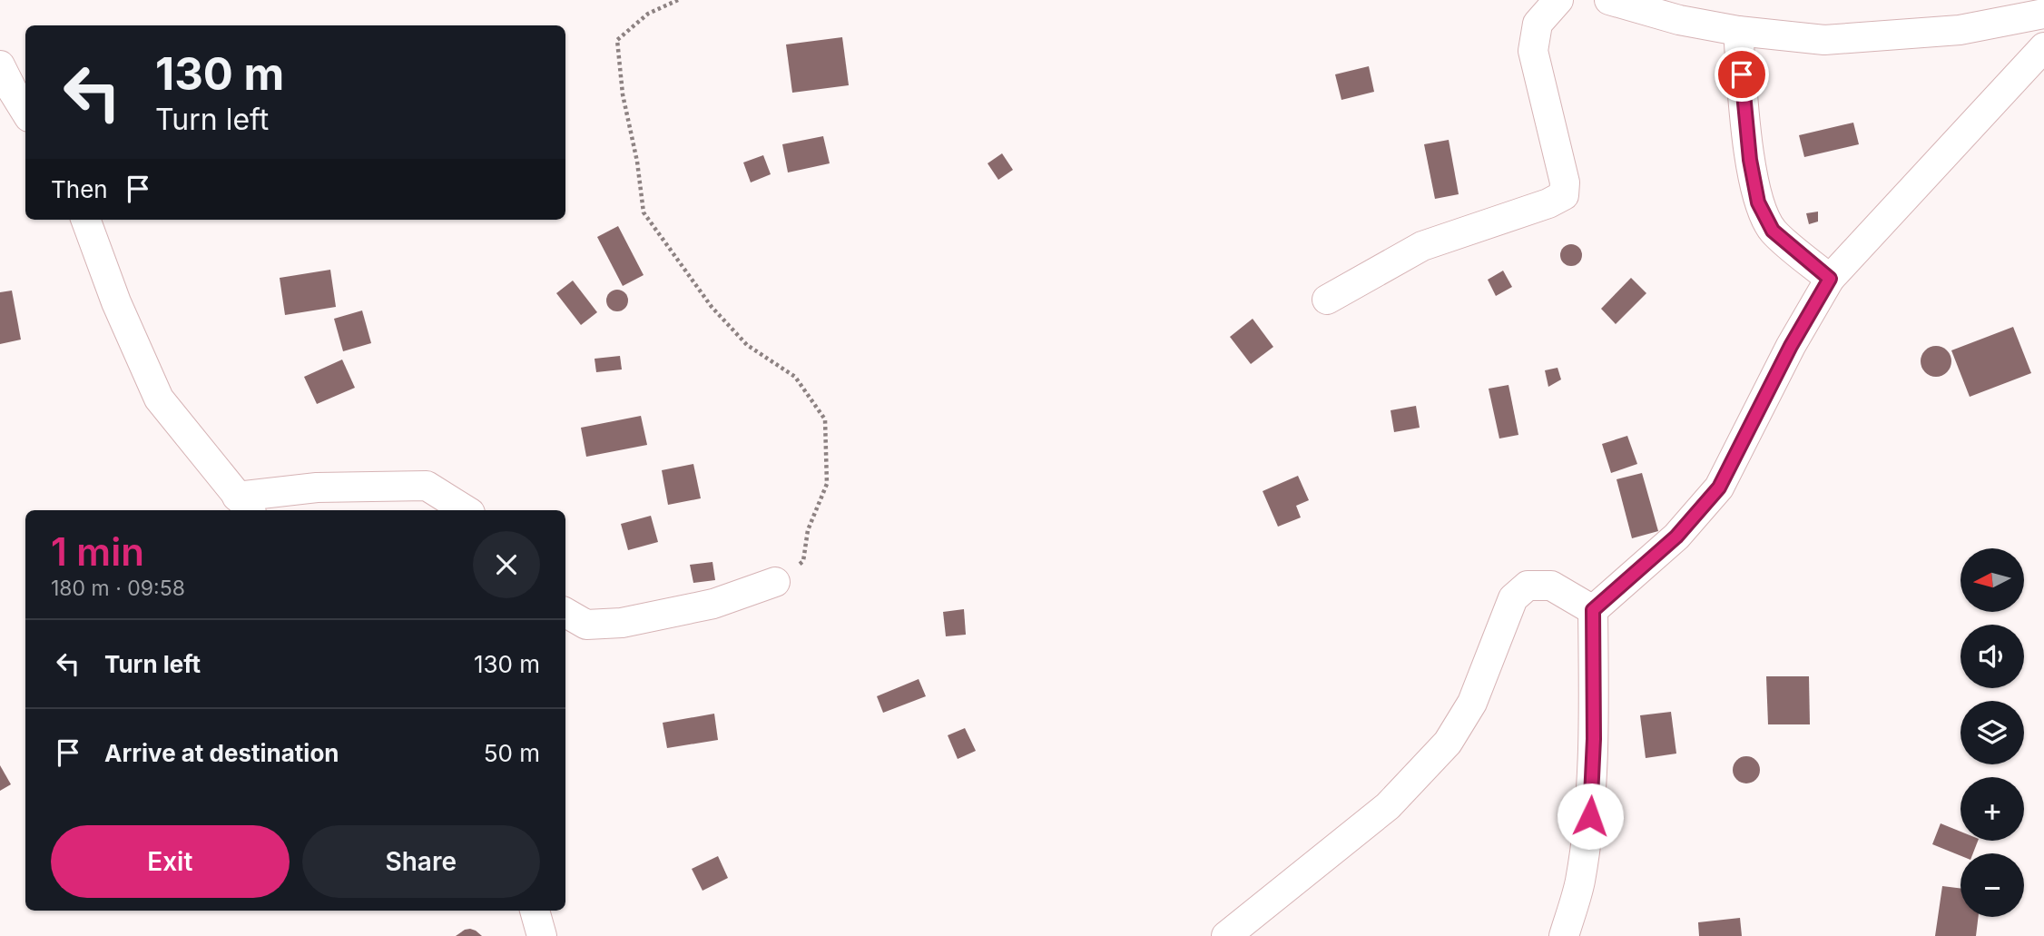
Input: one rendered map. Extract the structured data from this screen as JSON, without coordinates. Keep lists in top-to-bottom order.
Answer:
{
  "north": "left",
  "page": {
    "turn": ["130 m", "Turn left"],
    "then": "Then",
    "heading": ["1 min", "180 m · 09:58"],
    "map_buttons": ["+", "−"],
    "list": [
      {
        "name": "Turn left",
        "value": "130 m"
      },
      {
        "name": "Arrive at destination",
        "value": "50 m"
      }
    ],
    "buttons": ["Exit", "Share"]
  }
}
